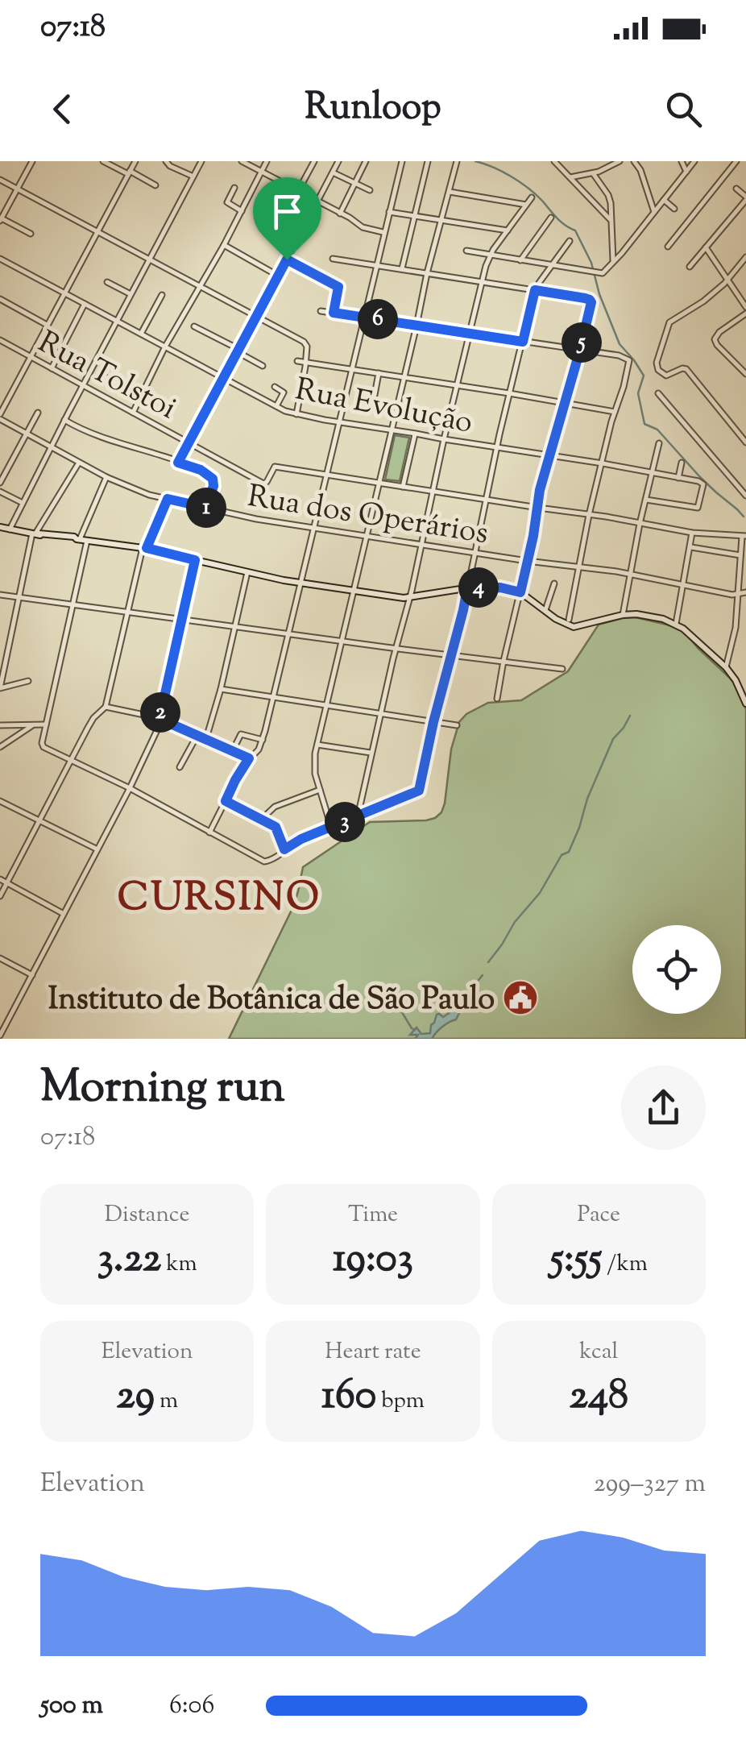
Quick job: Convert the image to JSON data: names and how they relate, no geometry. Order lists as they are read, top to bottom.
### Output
{
  "streets": {
    "street": ["Rua Tolstoi", "Rua Evolução", "Rua dos Operários"]
  },
  "districts": ["CURSINO"],
  "places": {
    "public building": ["Instituto de Botânica de São Paulo"]
  },
  "page": {
    "status": "07:18",
    "header": "Runloop",
    "pins": [
      "6",
      "5",
      "1",
      "4",
      "2",
      "3"
    ],
    "heading": ["Morning run", "07:18"],
    "stats": [
      ["Distance", "3.22 km"],
      ["Time", "19:03"],
      ["Pace", "5:55 /km"],
      ["Elevation", "29 m"],
      ["Heart rate", "160 bpm"],
      ["kcal", "248"]
    ],
    "chart": ["Elevation", "299–327 m"],
    "list": [
      {
        "name": "500 m",
        "note": "6:06"
      }
    ]
  }
}
